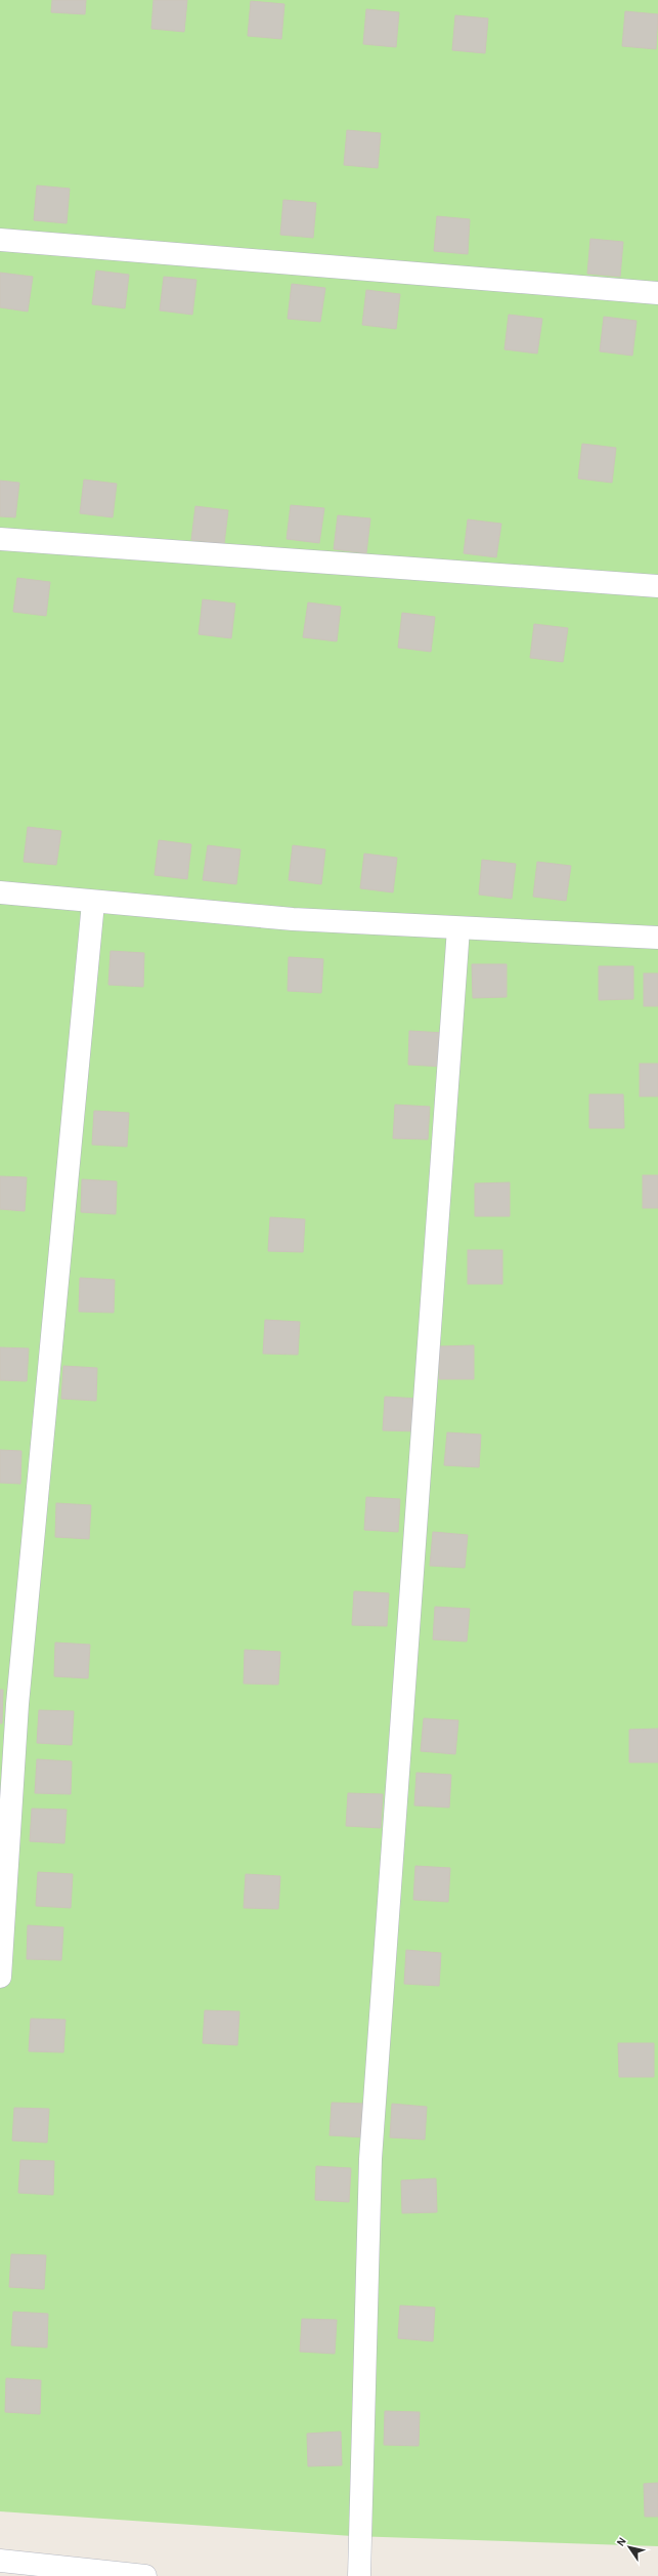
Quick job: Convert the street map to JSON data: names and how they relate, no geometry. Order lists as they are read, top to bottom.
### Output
{
  "north": "top left"
}
